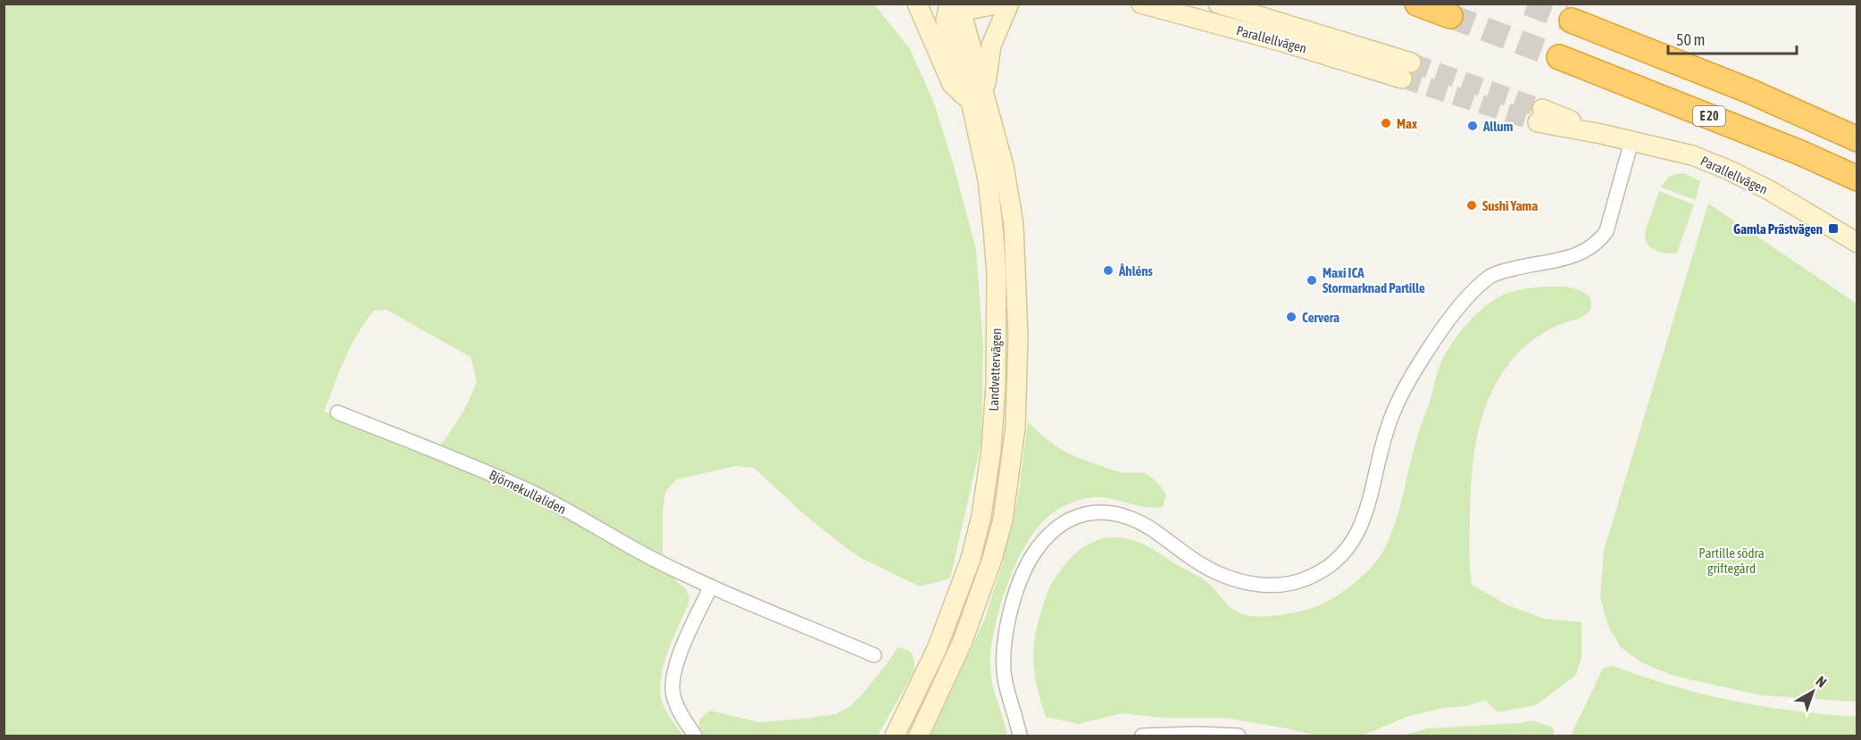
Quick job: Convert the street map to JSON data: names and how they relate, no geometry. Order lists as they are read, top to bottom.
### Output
{
  "streets": {
    "highway": ["E 20"],
    "street": ["Parallellvägen", "Landvettervägen", "Björnekullaliden"]
  },
  "parks": ["Partille södra griftegård"],
  "places": {
    "other": [
      "Max",
      "Allum",
      "Sushi Yama",
      "Åhléns",
      "Maxi ICA Stormarknad Partille",
      "Cervera"
    ],
    "transit": ["Gamla Prästvägen"]
  },
  "scale_bar": "50 m",
  "north": "top right"
}
